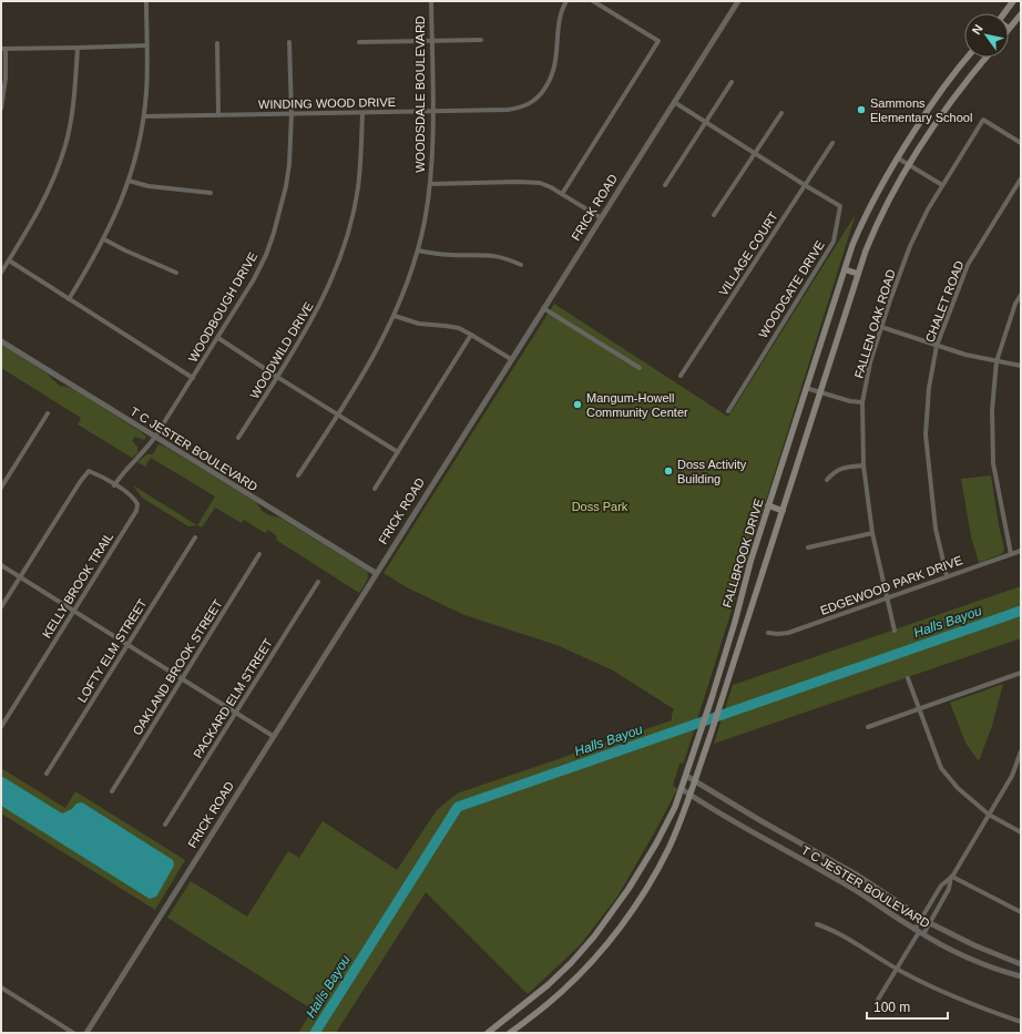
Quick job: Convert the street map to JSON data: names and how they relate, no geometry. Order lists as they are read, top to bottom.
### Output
{
  "streets": {
    "main road": ["FALLBROOK DRIVE"],
    "street": [
      "WOODSDALE BOULEVARD",
      "WINDING WOOD DRIVE",
      "FRICK ROAD",
      "VILLAGE COURT",
      "WOODGATE DRIVE",
      "CHALET ROAD",
      "WOODBOUGH DRIVE",
      "FALLEN OAK ROAD",
      "WOODWILD DRIVE",
      "T C JESTER BOULEVARD",
      "KELLY BROOK TRAIL",
      "EDGEWOOD PARK DRIVE",
      "LOFTY ELM STREET",
      "OAKLAND BROOK STREET",
      "PACKARD ELM STREET"
    ]
  },
  "crossings": [
    ["WOODSDALE BOULEVARD", "WINDING WOOD DRIVE"],
    ["WINDING WOOD DRIVE", "WOODBOUGH DRIVE"],
    ["WINDING WOOD DRIVE", "WOODWILD DRIVE"],
    ["FRICK ROAD", "WOODGATE DRIVE"],
    ["FRICK ROAD", "T C JESTER BOULEVARD"],
    ["VILLAGE COURT", "WOODGATE DRIVE"],
    ["CHALET ROAD", "EDGEWOOD PARK DRIVE"],
    ["WOODBOUGH DRIVE", "T C JESTER BOULEVARD"],
    ["WOODBOUGH DRIVE", "KELLY BROOK TRAIL"],
    ["FALLEN OAK ROAD", "EDGEWOOD PARK DRIVE"],
    ["T C JESTER BOULEVARD", "FALLBROOK DRIVE"]
  ],
  "water": ["Halls Bayou"],
  "parks": ["Doss Park"],
  "places": ["Sammons Elementary School", "Mangum-Howell Community Center", "Doss Activity Building"],
  "scale_bar": "100 m",
  "north": "top left"
}
